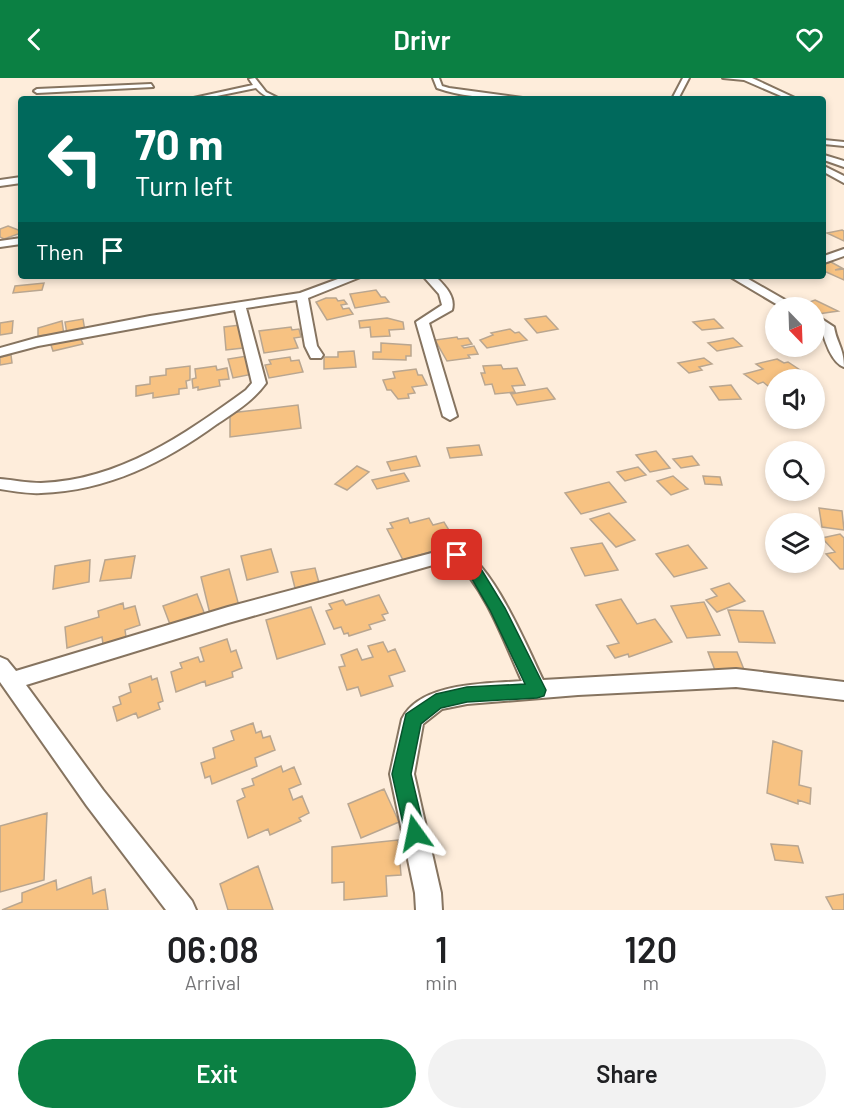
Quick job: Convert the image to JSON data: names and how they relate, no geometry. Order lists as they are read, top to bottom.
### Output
{
  "north": "bottom right",
  "page": {
    "header": "Drivr",
    "turn": ["70 m", "Turn left"],
    "then": "Then",
    "eta": [
      "06:08",
      "Arrival",
      "1",
      "min",
      "120",
      "m"
    ],
    "buttons": ["Exit", "Share"]
  }
}
